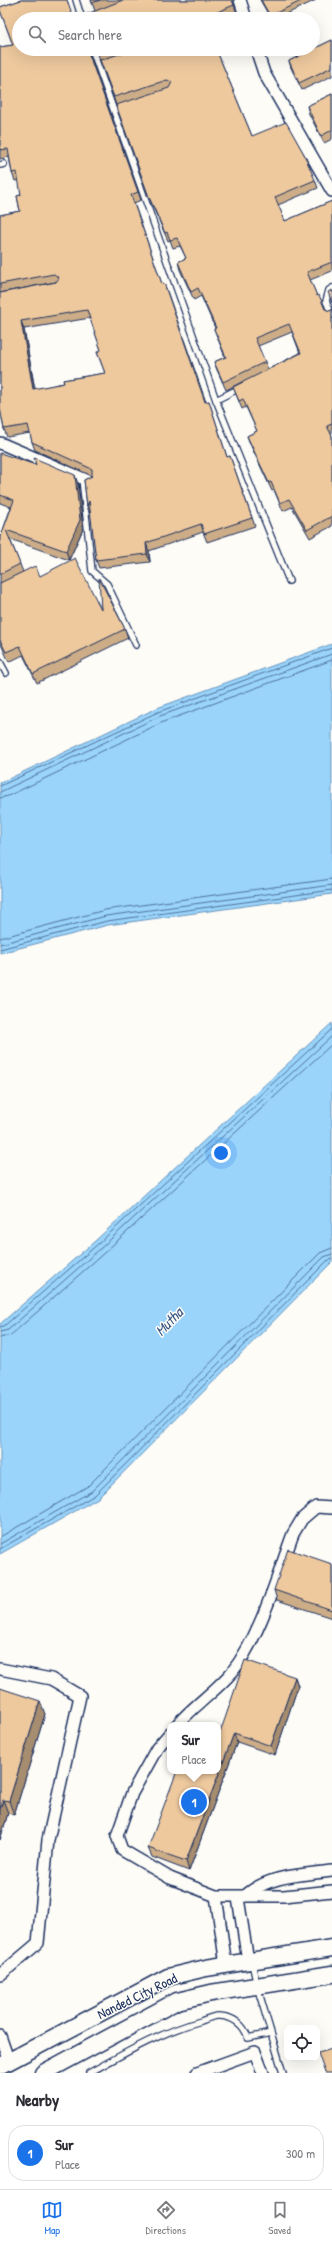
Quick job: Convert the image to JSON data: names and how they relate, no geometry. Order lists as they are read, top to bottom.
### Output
{
  "streets": {
    "street": ["Nanded City Road"]
  },
  "water": ["Mutha"],
  "page": {
    "search": "Search here",
    "popup": ["Sur", "Place"],
    "pins": "1",
    "heading": "Nearby",
    "list": [
      {
        "mark": "1",
        "name": "Sur",
        "note": "Place",
        "value": "300 m"
      }
    ],
    "nav": ["Map", "Directions", "Saved"]
  }
}
